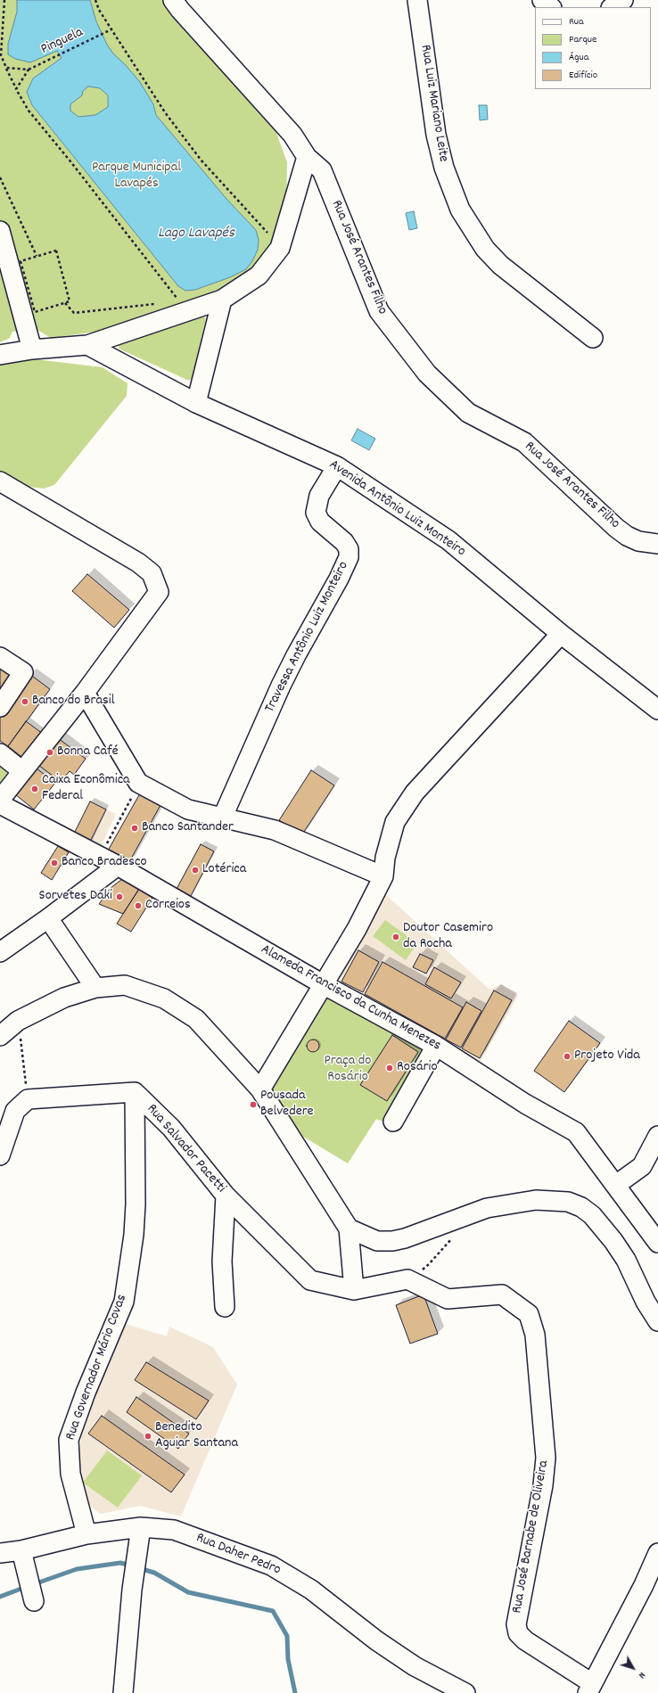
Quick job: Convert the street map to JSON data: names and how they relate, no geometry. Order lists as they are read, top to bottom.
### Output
{
  "streets": {
    "street": [
      "Rua Luiz Mariano Leite",
      "Rua José Arantes Filho",
      "Avenida Antônio Luiz Monteiro",
      "Travessa Antônio Luiz Monteiro",
      "Alameda Francisco da Cunha Menezes",
      "Rua Salvador Pacetti",
      "Rua Governador Mário Covas",
      "Rua José Barnabe de Oliveira",
      "Rua Daher Pedro"
    ],
    "path": ["Pinguela"]
  },
  "crossings": [
    ["Avenida Antônio Luiz Monteiro", "Travessa Antônio Luiz Monteiro"],
    ["Rua Salvador Pacetti", "Rua Governador Mário Covas"],
    ["Rua Governador Mário Covas", "Rua Daher Pedro"]
  ],
  "water": ["Lago Lavapés"],
  "parks": ["Parque Municipal Lavapés", "Praça do Rosário"],
  "places": [
    "Banco do Brasil",
    "Bonna Café",
    "Caixa Econômica Federal",
    "Banco Santander",
    "Banco Bradesco",
    "Lotérica",
    "Sorvetes Daki",
    "Correios",
    "Doutor Casemiro da Rocha",
    "Projeto Vida",
    "Rosário",
    "Pousada Belvedere",
    "Benedito Aguiar Santana"
  ],
  "legend": [
    "Rua",
    "Parque",
    "Água",
    "Edifício"
  ],
  "north": "bottom right"
}
